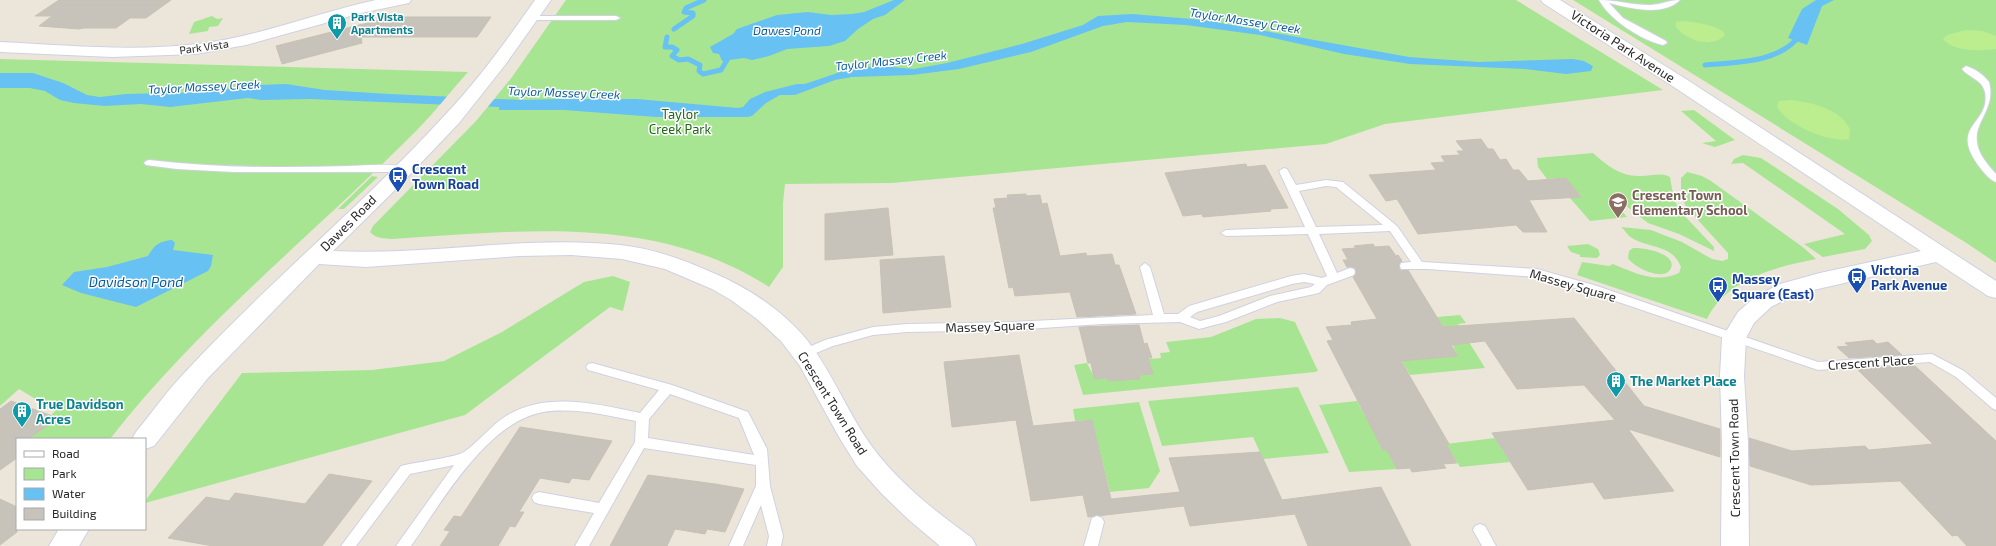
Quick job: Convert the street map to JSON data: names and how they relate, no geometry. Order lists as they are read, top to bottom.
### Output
{
  "streets": {
    "street": [
      "Victoria Park Avenue",
      "Park Vista",
      "Dawes Road",
      "Crescent Town Road"
    ],
    "lane": ["Massey Square", "Crescent Place"]
  },
  "crossings": [
    ["Victoria Park Avenue", "Crescent Town Road"],
    ["Dawes Road", "Crescent Town Road"],
    ["Massey Square", "Crescent Place"],
    ["Massey Square", "Crescent Town Road"],
    ["Crescent Place", "Crescent Town Road"]
  ],
  "water": ["Taylor Massey Creek", "Dawes Pond", "Davidson Pond"],
  "parks": ["Taylor Creek Park"],
  "places": {
    "building": ["Park Vista Apartments", "The Market Place", "True Davidson Acres"],
    "bus stop": ["Crescent Town Road", "Victoria Park Avenue", "Massey Square (East)"],
    "school or university": ["Crescent Town Elementary School"]
  },
  "legend": [
    "Road",
    "Park",
    "Water",
    "Building"
  ]
}
